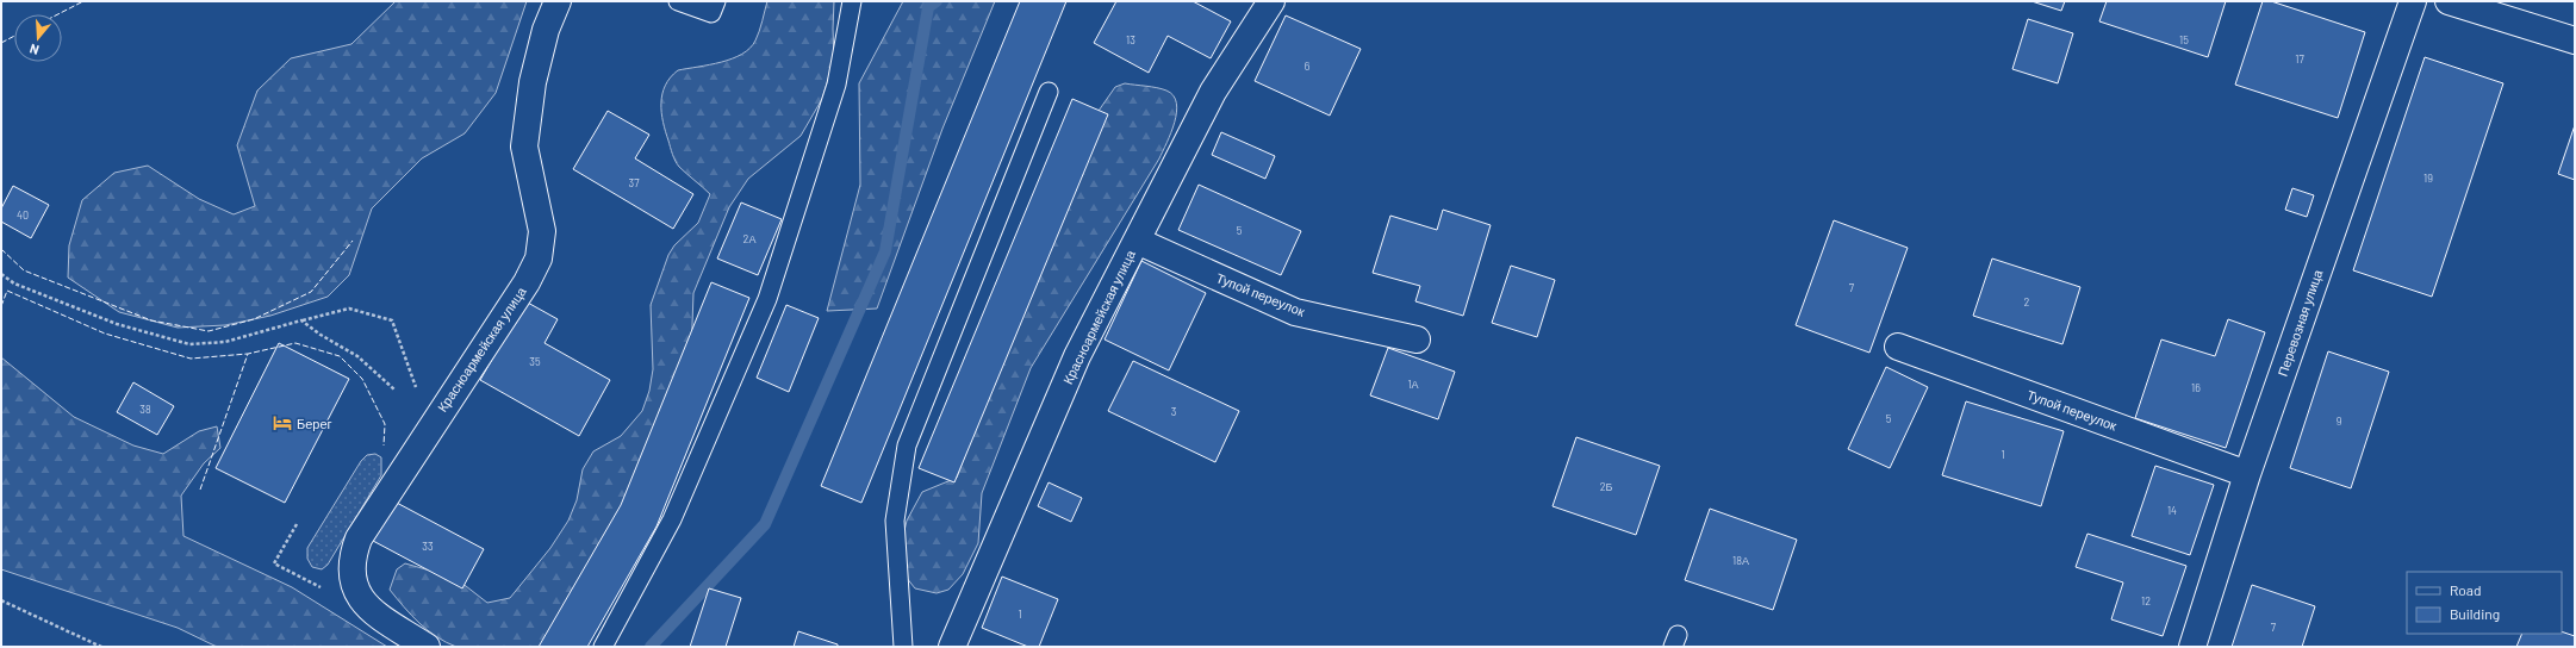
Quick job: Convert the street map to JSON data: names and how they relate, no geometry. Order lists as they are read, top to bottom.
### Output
{
  "streets": {
    "street": ["Тупой переулок", "Красноармейская улица", "Перевозная улица"]
  },
  "crossings": [
    ["Тупой переулок", "Красноармейская улица"],
    ["Тупой переулок", "Перевозная улица"]
  ],
  "places": {
    "hotel": ["Берег"]
  },
  "house_numbers": [
    "13",
    "15",
    "17",
    "6",
    "19",
    "37",
    "40",
    "5",
    "2А",
    "7",
    "2",
    "35",
    "1А",
    "16",
    "38",
    "3",
    "5",
    "9",
    "1",
    "2Б",
    "14",
    "33",
    "18А",
    "12",
    "1",
    "7"
  ],
  "legend": ["Road", "Building"],
  "north": "bottom"
}
